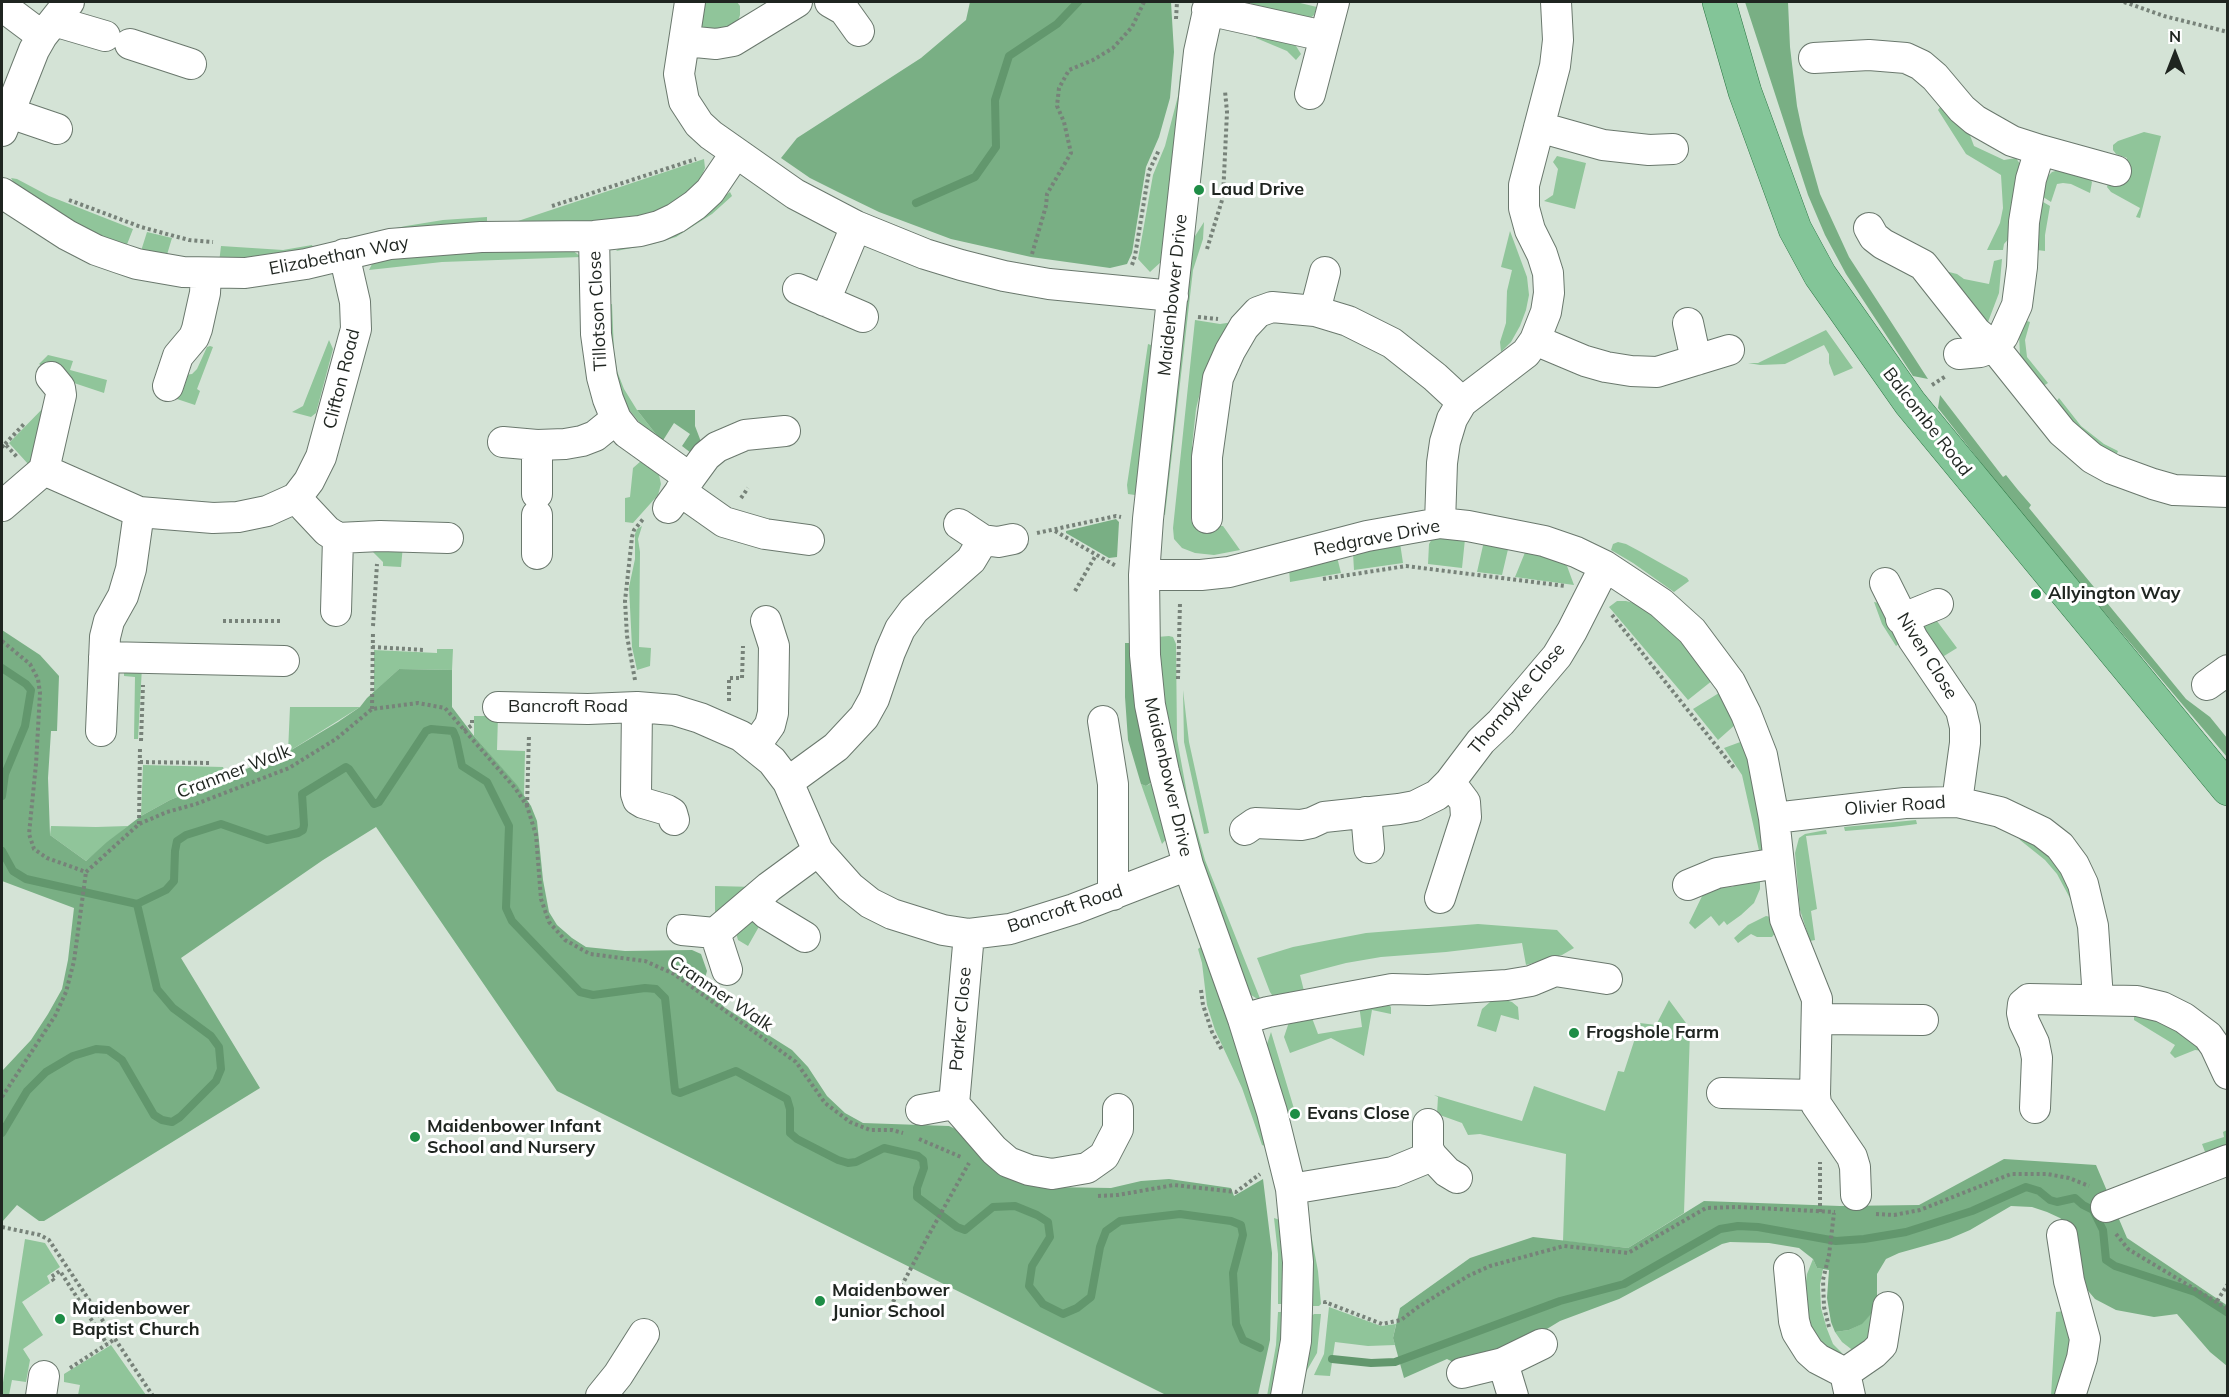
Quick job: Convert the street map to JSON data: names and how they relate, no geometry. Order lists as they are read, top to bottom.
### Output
{
  "streets": {
    "main road": ["Balcombe Road"],
    "street": [
      "Elizabethan Way",
      "Maidenbower Drive",
      "Tillotson Close",
      "Clifton Road",
      "Redgrave Drive",
      "Niven Close",
      "Thorndyke Close",
      "Bancroft Road",
      "Olivier Road",
      "Parker Close"
    ],
    "path": ["Cranmer Walk"]
  },
  "crossings": [
    ["Elizabethan Way", "Tillotson Close"],
    ["Elizabethan Way", "Clifton Road"],
    ["Maidenbower Drive", "Redgrave Drive"],
    ["Maidenbower Drive", "Bancroft Road"],
    ["Redgrave Drive", "Thorndyke Close"],
    ["Redgrave Drive", "Olivier Road"],
    ["Niven Close", "Olivier Road"],
    ["Bancroft Road", "Parker Close"]
  ],
  "places": [
    "Laud Drive",
    "Allyington Way",
    "Frogshole Farm",
    "Evans Close",
    "Maidenbower Infant School and Nursery",
    "Maidenbower Junior School",
    "Maidenbower Baptist Church"
  ],
  "north": "top"
}
